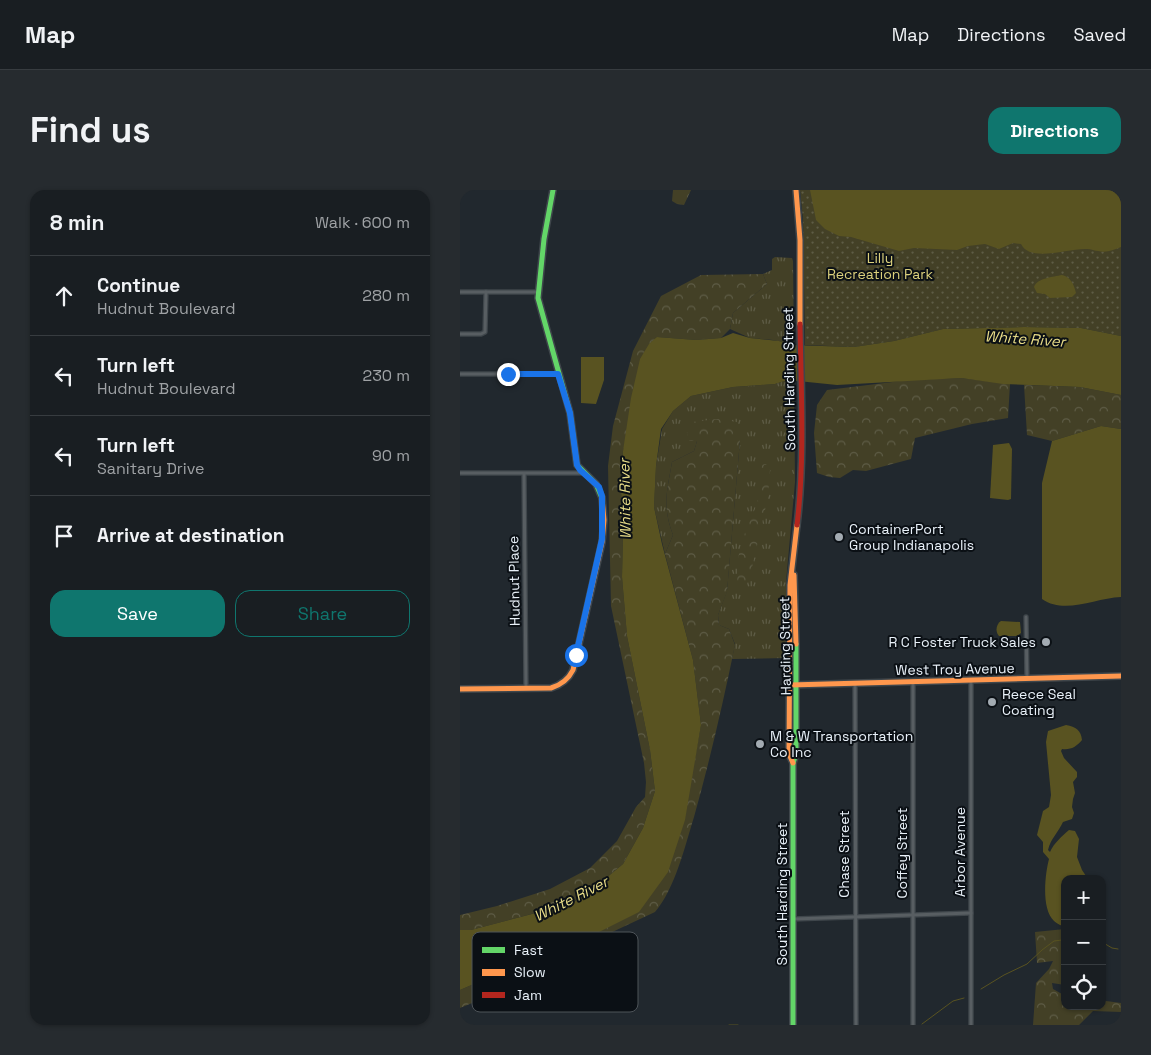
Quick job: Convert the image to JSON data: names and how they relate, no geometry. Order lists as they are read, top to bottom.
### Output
{
  "streets": {
    "main road": ["South Harding Street", "Harding Street", "West Troy Avenue"],
    "street": [
      "Hudnut Place",
      "Arbor Avenue",
      "Coffey Street",
      "Chase Street"
    ]
  },
  "crossings": [
    ["South Harding Street", "Harding Street"],
    ["Harding Street", "West Troy Avenue"],
    ["West Troy Avenue", "Arbor Avenue"],
    ["West Troy Avenue", "Coffey Street"],
    ["West Troy Avenue", "Chase Street"]
  ],
  "water": ["White River"],
  "parks": ["Lilly Recreation Park"],
  "places": [
    "ContainerPort Group Indianapolis",
    "R C Foster Truck Sales",
    "Reece Seal Coating",
    "M & W Transportation Co Inc"
  ],
  "legend": ["Fast", "Slow", "Jam"],
  "page": {
    "header": "Map",
    "nav": ["Map", "Directions", "Saved"],
    "buttons": [
      "Directions",
      ["Save", "Share"]
    ],
    "title": "Find us",
    "heading": ["8 min", "Walk · 600 m"],
    "list": [
      ["Continue", "Hudnut Boulevard", "280 m"],
      ["Turn left", "Hudnut Boulevard", "230 m"],
      ["Turn left", "Sanitary Drive", "90 m"],
      "Arrive at destination"
    ],
    "map_buttons": ["+", "−"]
  }
}
